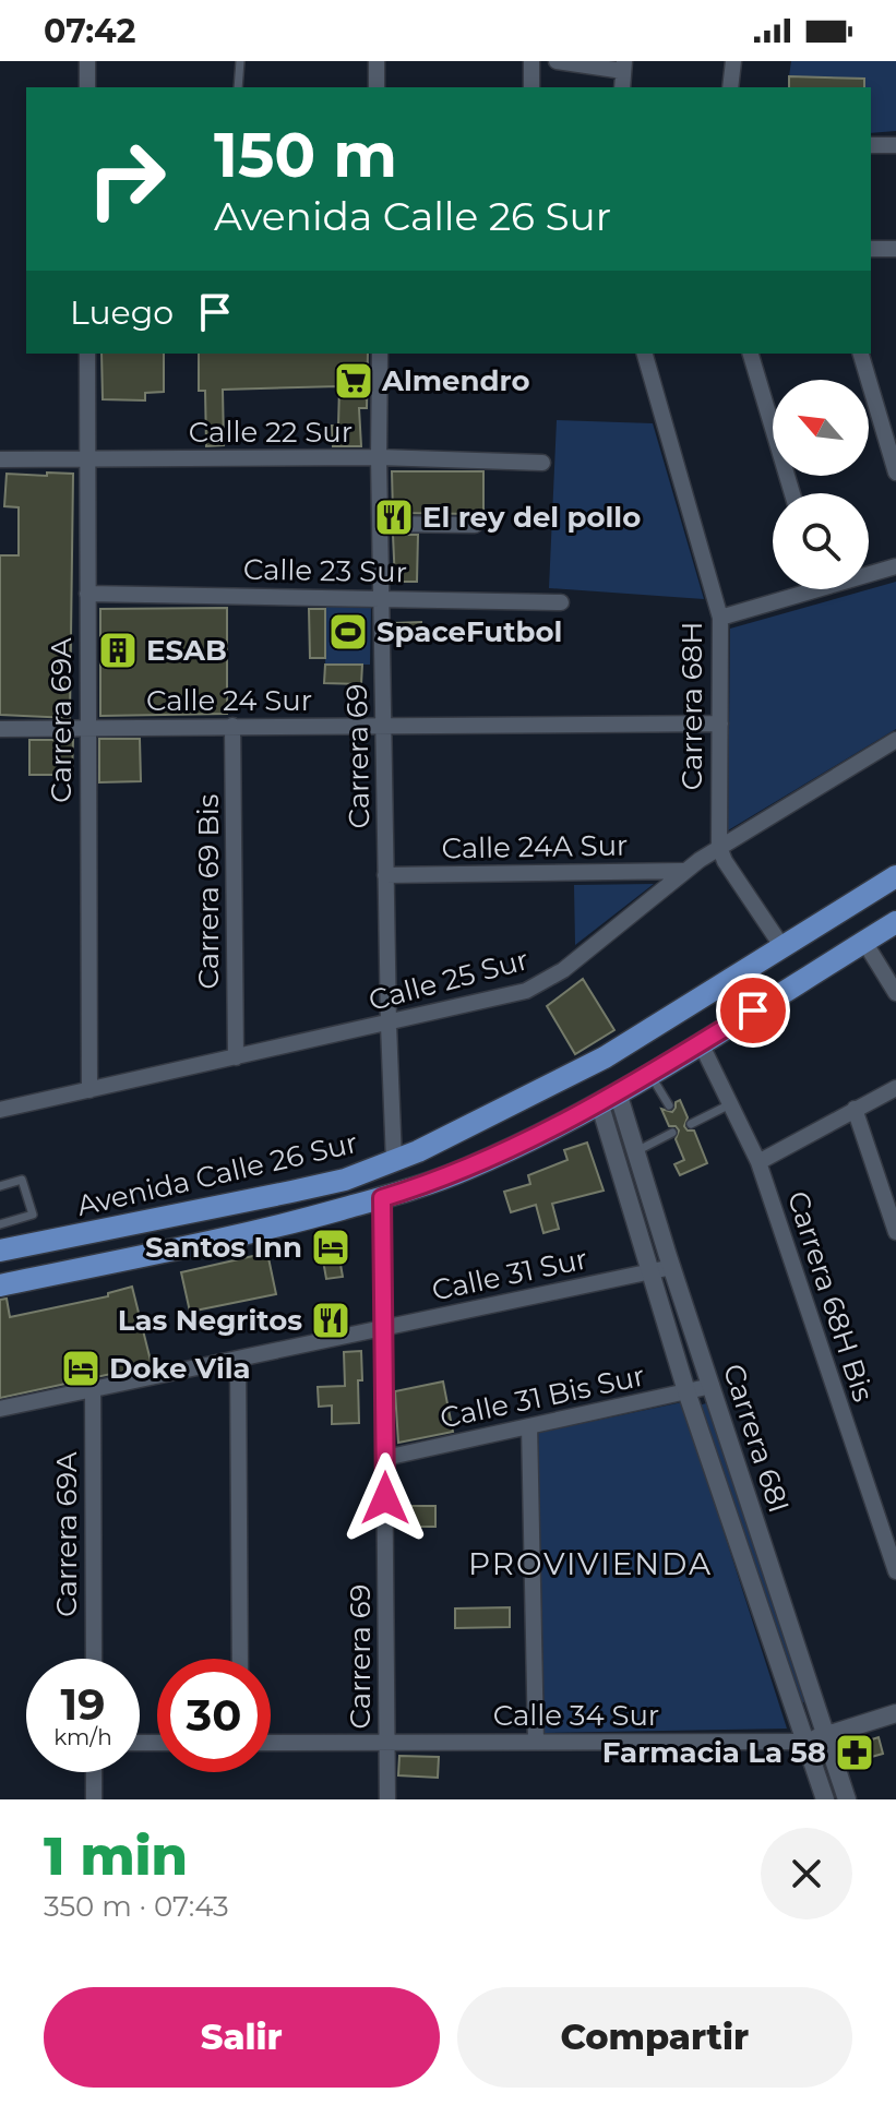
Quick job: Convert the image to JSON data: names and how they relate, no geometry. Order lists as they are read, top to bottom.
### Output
{
  "streets": {
    "main road": ["Avenida Calle 26 Sur"],
    "street": [
      "Calle 22 Sur",
      "Calle 23 Sur",
      "Calle 24 Sur",
      "Carrera 68H",
      "Carrera 69A",
      "Carrera 69",
      "Calle 24A Sur",
      "Carrera 69 Bis",
      "Calle 25 Sur",
      "Calle 31 Sur",
      "Carrera 68H Bis",
      "Calle 31 Bis Sur",
      "Carrera 68I",
      "Calle 34 Sur"
    ]
  },
  "crossings": [
    ["Calle 22 Sur", "Carrera 69A"],
    ["Calle 22 Sur", "Carrera 69"],
    ["Calle 23 Sur", "Carrera 69A"],
    ["Calle 23 Sur", "Carrera 69"],
    ["Calle 24 Sur", "Carrera 68H"],
    ["Calle 24 Sur", "Carrera 69A"],
    ["Calle 24 Sur", "Carrera 69"],
    ["Calle 24 Sur", "Carrera 69 Bis"],
    ["Carrera 68H", "Calle 25 Sur"],
    ["Carrera 68H", "Avenida Calle 26 Sur"],
    ["Carrera 69A", "Calle 25 Sur"],
    ["Carrera 69A", "Calle 31 Sur"],
    ["Carrera 69", "Calle 24A Sur"],
    ["Carrera 69", "Calle 25 Sur"],
    ["Carrera 69", "Avenida Calle 26 Sur"],
    ["Carrera 69", "Calle 31 Sur"],
    ["Carrera 69", "Calle 31 Bis Sur"],
    ["Carrera 69", "Calle 34 Sur"],
    ["Calle 24A Sur", "Calle 25 Sur"],
    ["Carrera 69 Bis", "Calle 25 Sur"],
    ["Calle 31 Sur", "Carrera 68I"],
    ["Calle 31 Bis Sur", "Carrera 68I"],
    ["Carrera 68I", "Calle 34 Sur"]
  ],
  "districts": ["PROVIVIENDA"],
  "places": {
    "supermarket": ["Almendro"],
    "restaurant": ["El rey del pollo", "Las Negritos"],
    "sports": ["SpaceFutbol"],
    "building": ["ESAB"],
    "hotel": ["Santos Inn", "Doke Vila"],
    "pharmacy": ["Farmacia La 58"]
  },
  "north": "top left",
  "page": {
    "status": "07:42",
    "turn": ["150 m", "Avenida Calle 26 Sur"],
    "then": "Luego",
    "speed": "19 km/h",
    "limit": "30",
    "heading": ["1 min", "350 m · 07:43"],
    "buttons": ["Salir", "Compartir"]
  }
}
